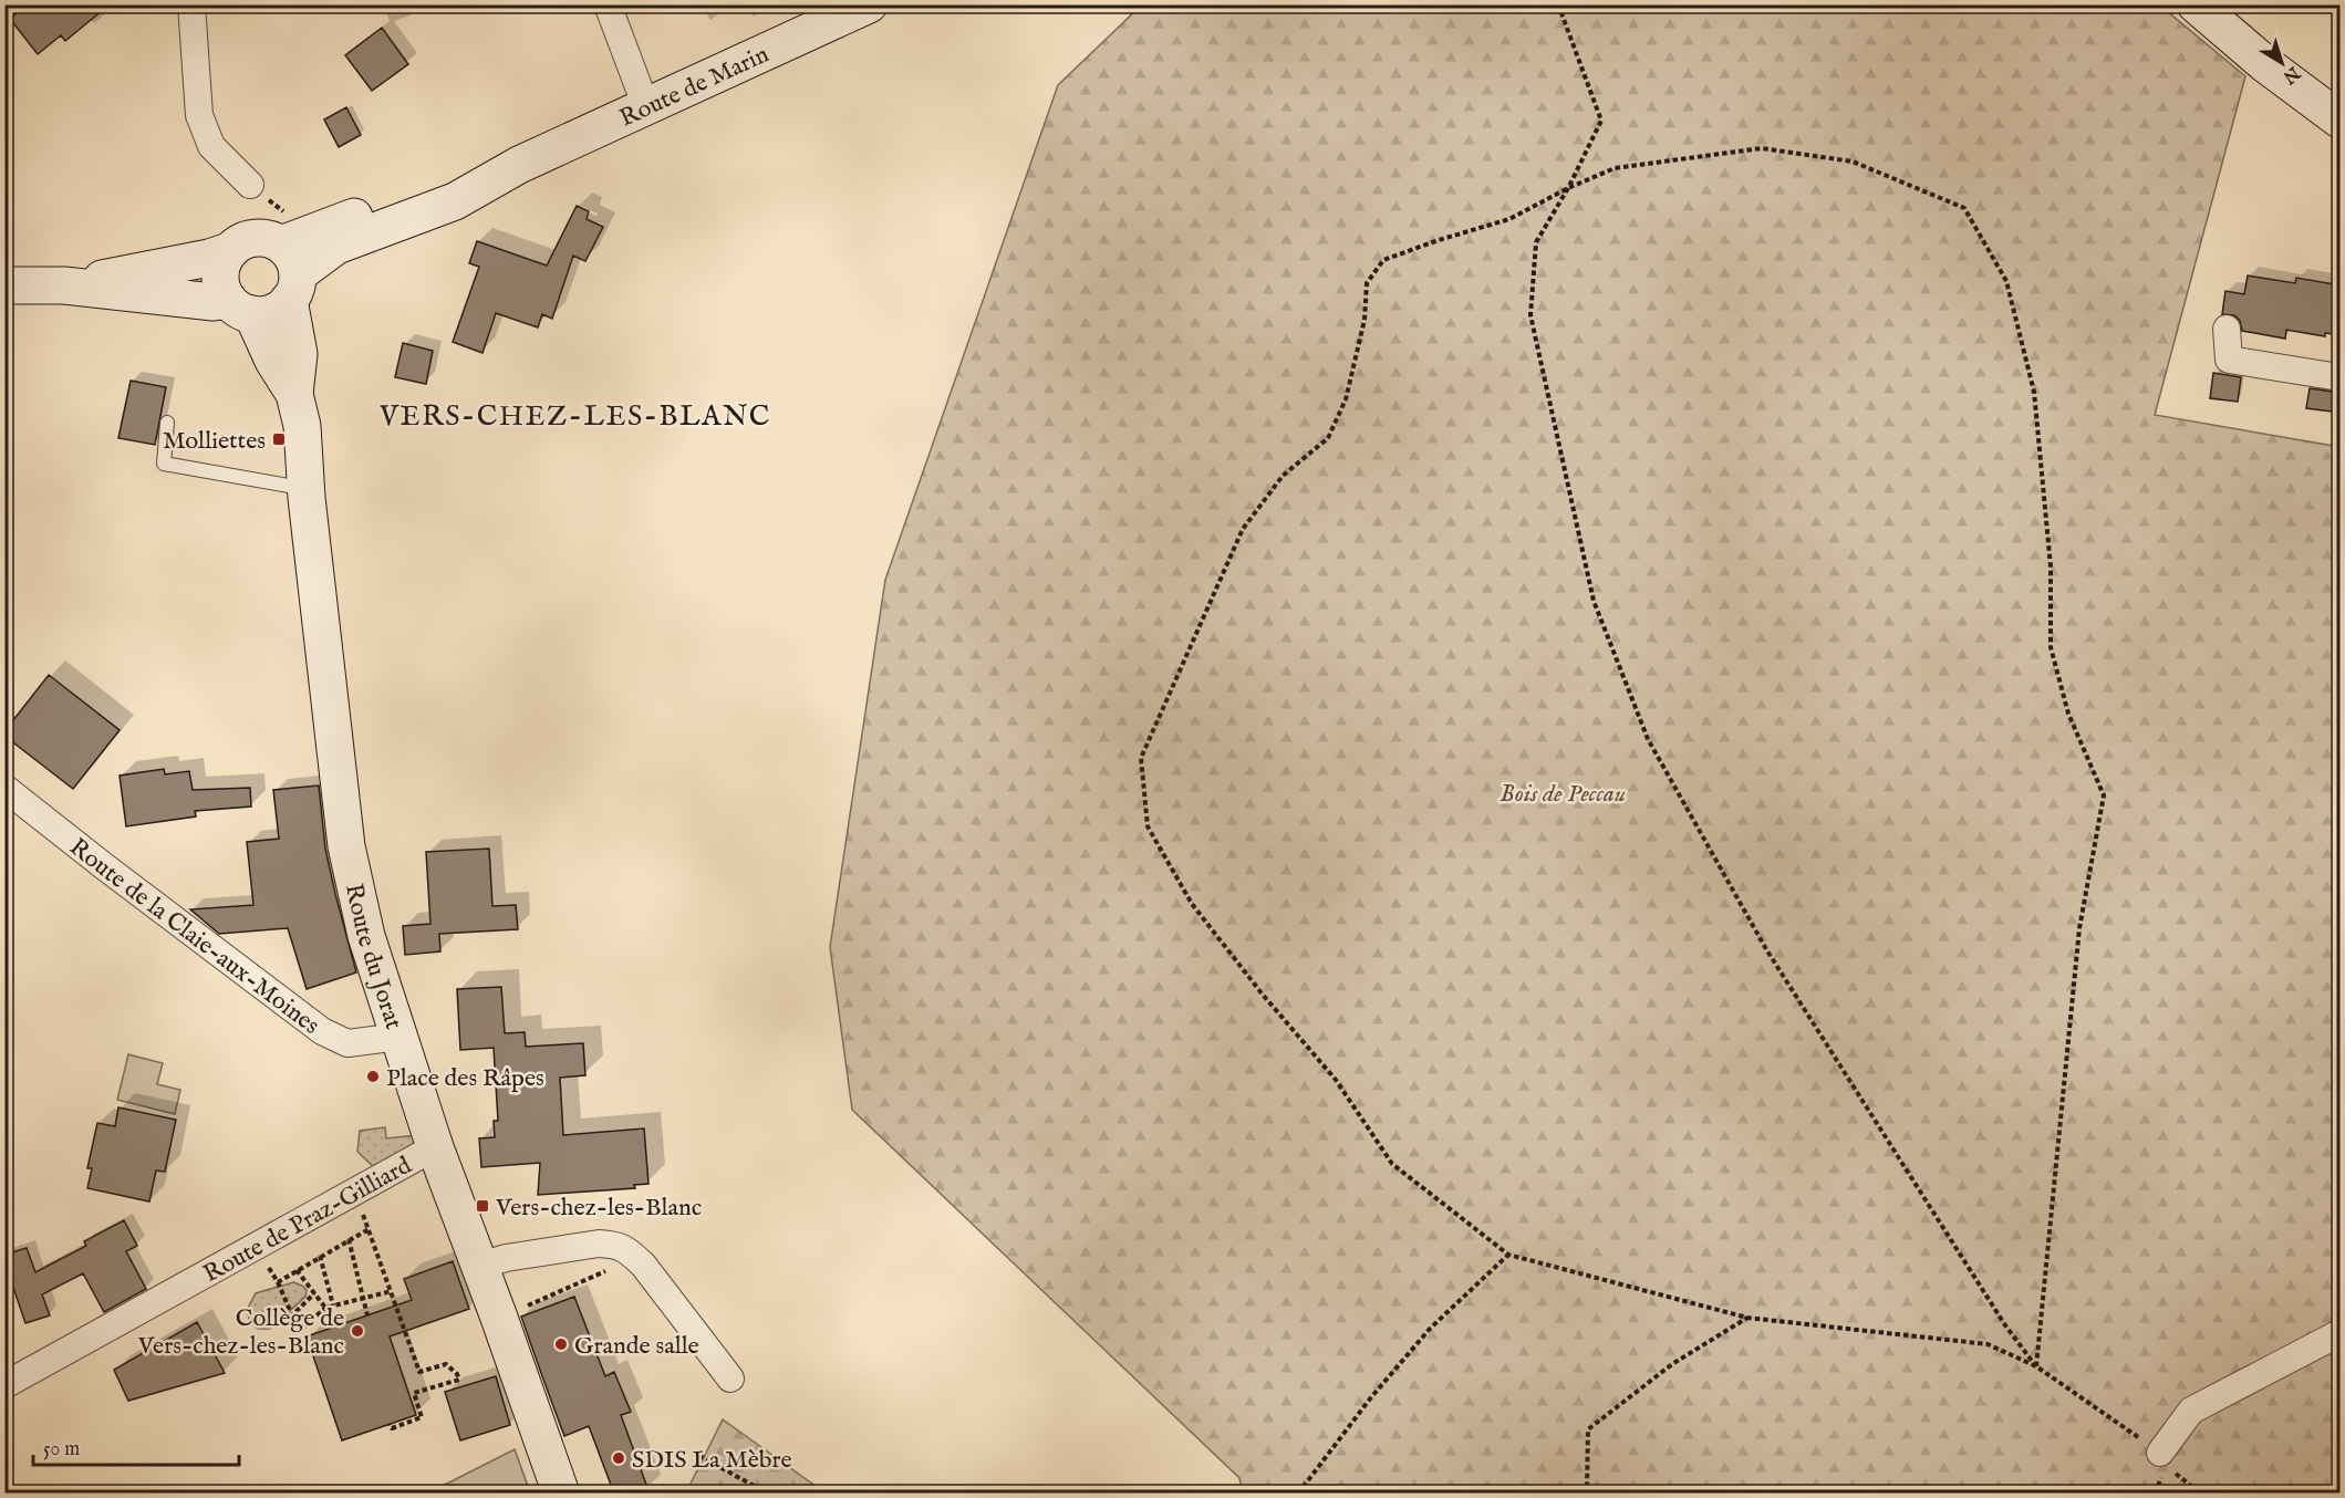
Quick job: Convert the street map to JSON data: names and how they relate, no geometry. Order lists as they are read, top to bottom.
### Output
{
  "streets": {
    "main road": ["Route de Marin", "Route du Jorat"],
    "street": ["Route de la Claie-aux-Moines", "Route de Praz-Gilliard"]
  },
  "crossings": [
    ["Route de Marin", "Route du Jorat"],
    ["Route de la Claie-aux-Moines", "Route du Jorat"],
    ["Route du Jorat", "Route de Praz-Gilliard"]
  ],
  "districts": ["VERS-CHEZ-LES-BLANC"],
  "parks": ["Bois de Peccau"],
  "places": {
    "transit": ["Molliettes", "Vers-chez-les-Blanc"],
    "other": [
      "Place des Râpes",
      "Collège de Vers-chez-les-Blanc",
      "Grande salle",
      "SDIS La Mèbre"
    ]
  },
  "scale_bar": "50 m",
  "north": "bottom right"
}
